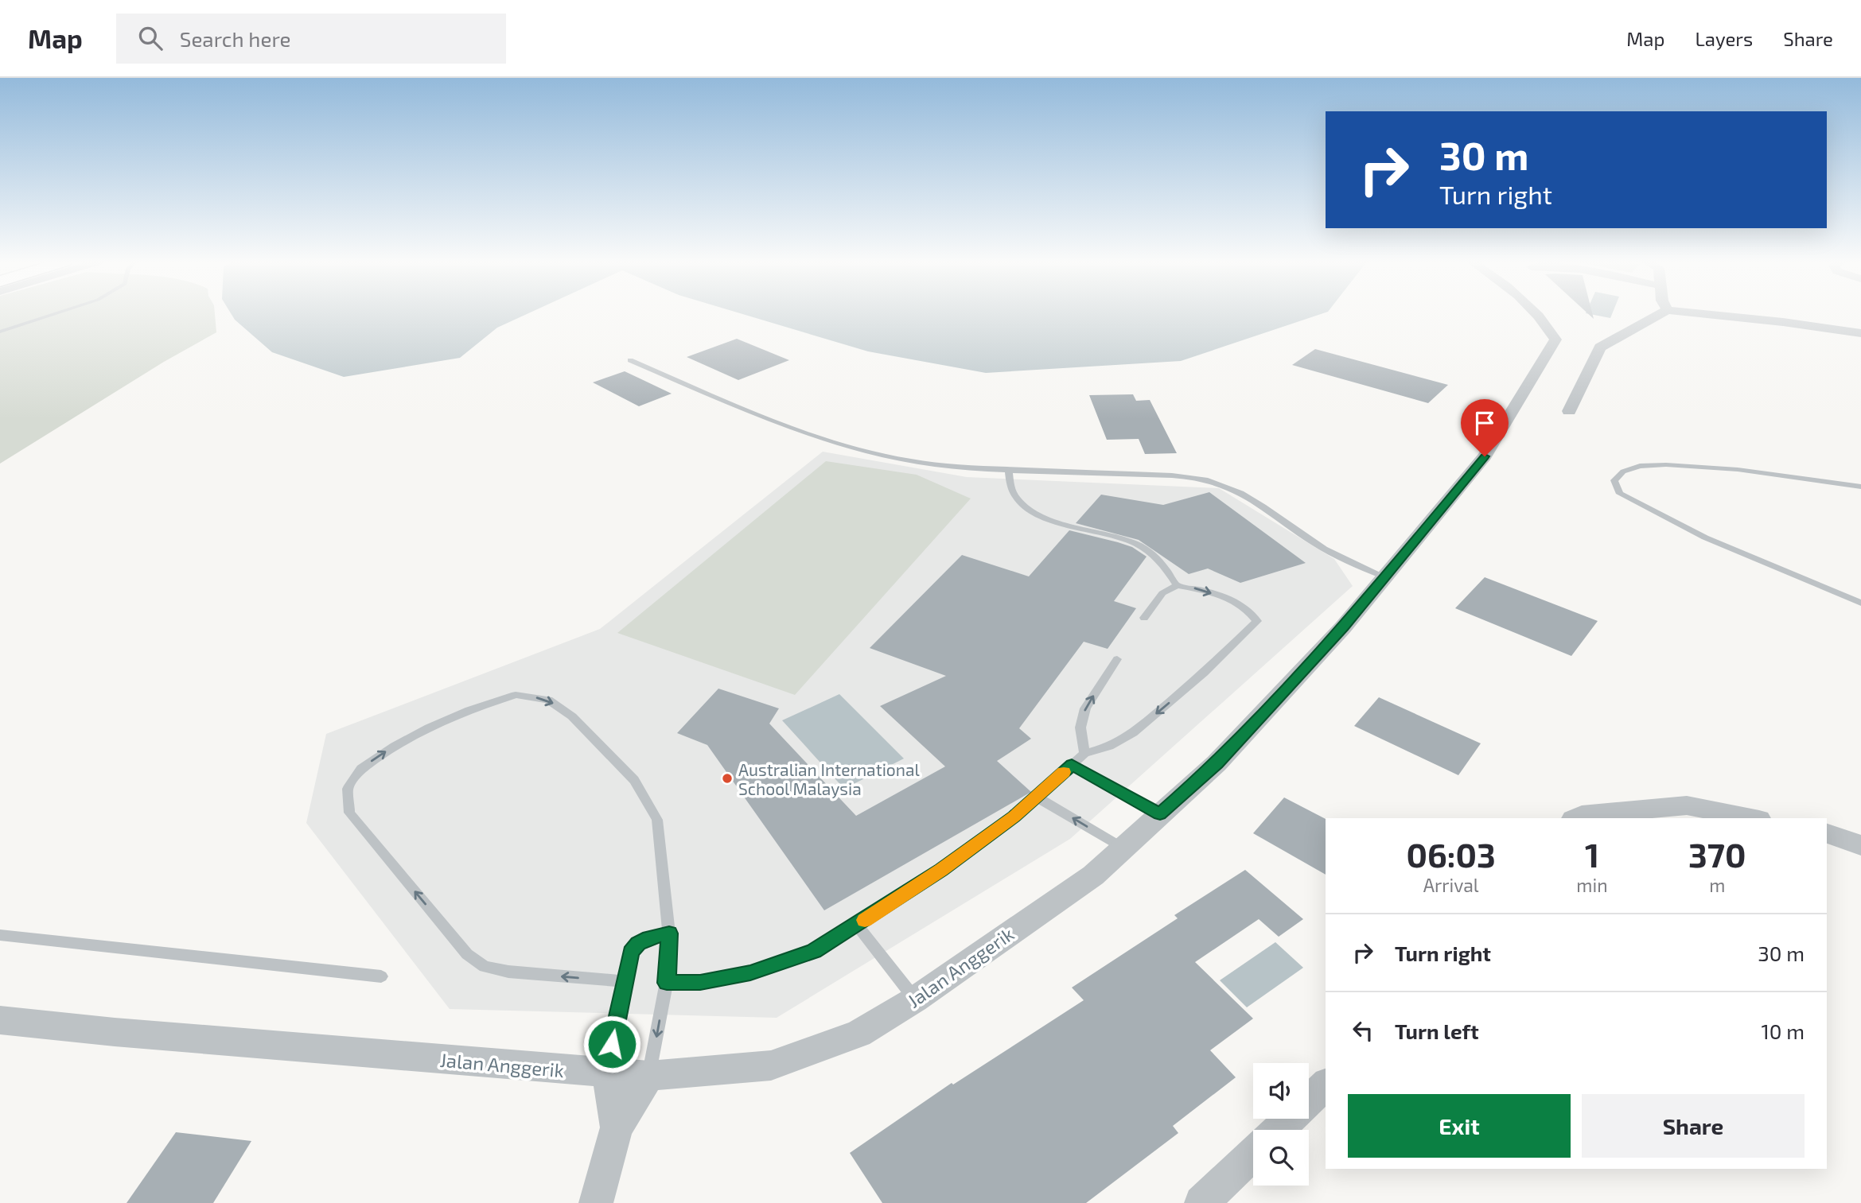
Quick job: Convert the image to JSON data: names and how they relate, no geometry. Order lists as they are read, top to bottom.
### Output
{
  "streets": {
    "street": ["Jalan Anggerik"]
  },
  "places": ["Australian International School Malaysia"],
  "page": {
    "header": "Map",
    "search": "Search here",
    "nav": ["Map", "Layers", "Share"],
    "turn": ["30 m", "Turn right"],
    "eta": [
      "06:03",
      "Arrival",
      "1",
      "min",
      "370",
      "m"
    ],
    "list": [
      {
        "name": "Turn right",
        "value": "30 m"
      },
      {
        "name": "Turn left",
        "value": "10 m"
      }
    ],
    "buttons": ["Exit", "Share"]
  }
}
